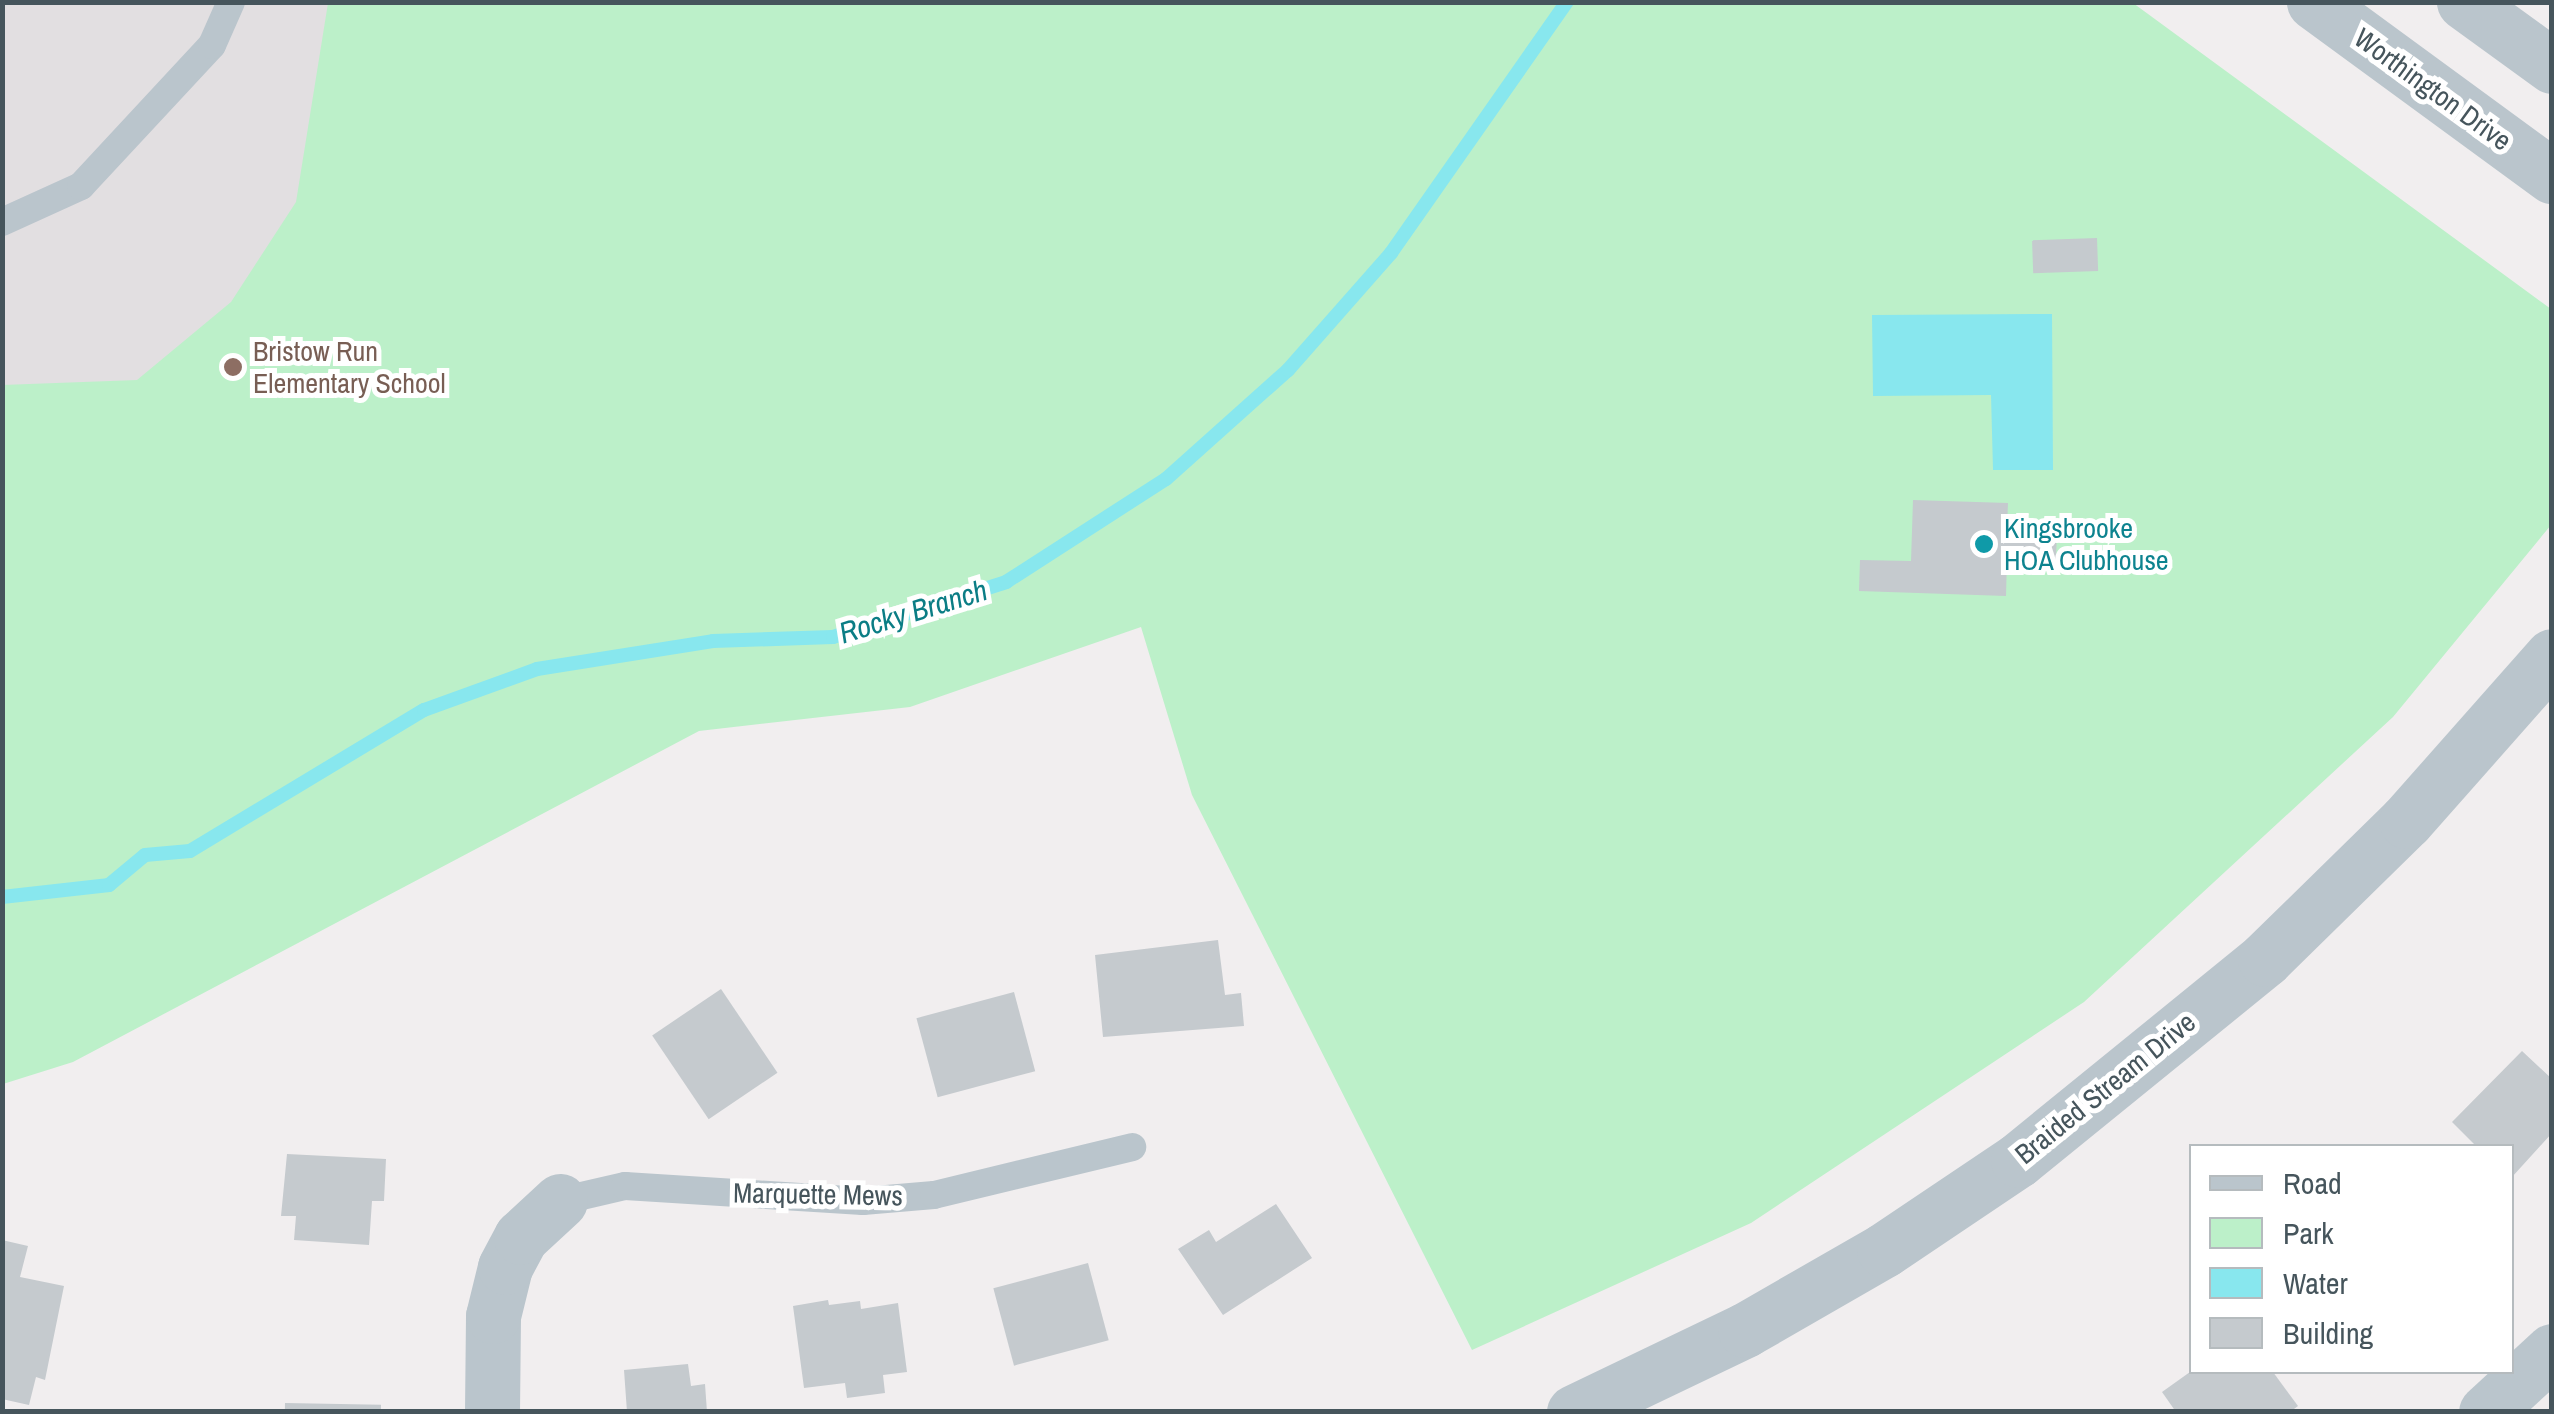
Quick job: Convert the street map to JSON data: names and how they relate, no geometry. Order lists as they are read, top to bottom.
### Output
{
  "streets": {
    "street": ["Worthington Drive", "Braided Stream Drive"],
    "lane": ["Marquette Mews"]
  },
  "water": ["Rocky Branch"],
  "places": ["Bristow Run Elementary School", "Kingsbrooke HOA Clubhouse"],
  "legend": [
    "Road",
    "Park",
    "Water",
    "Building"
  ]
}
